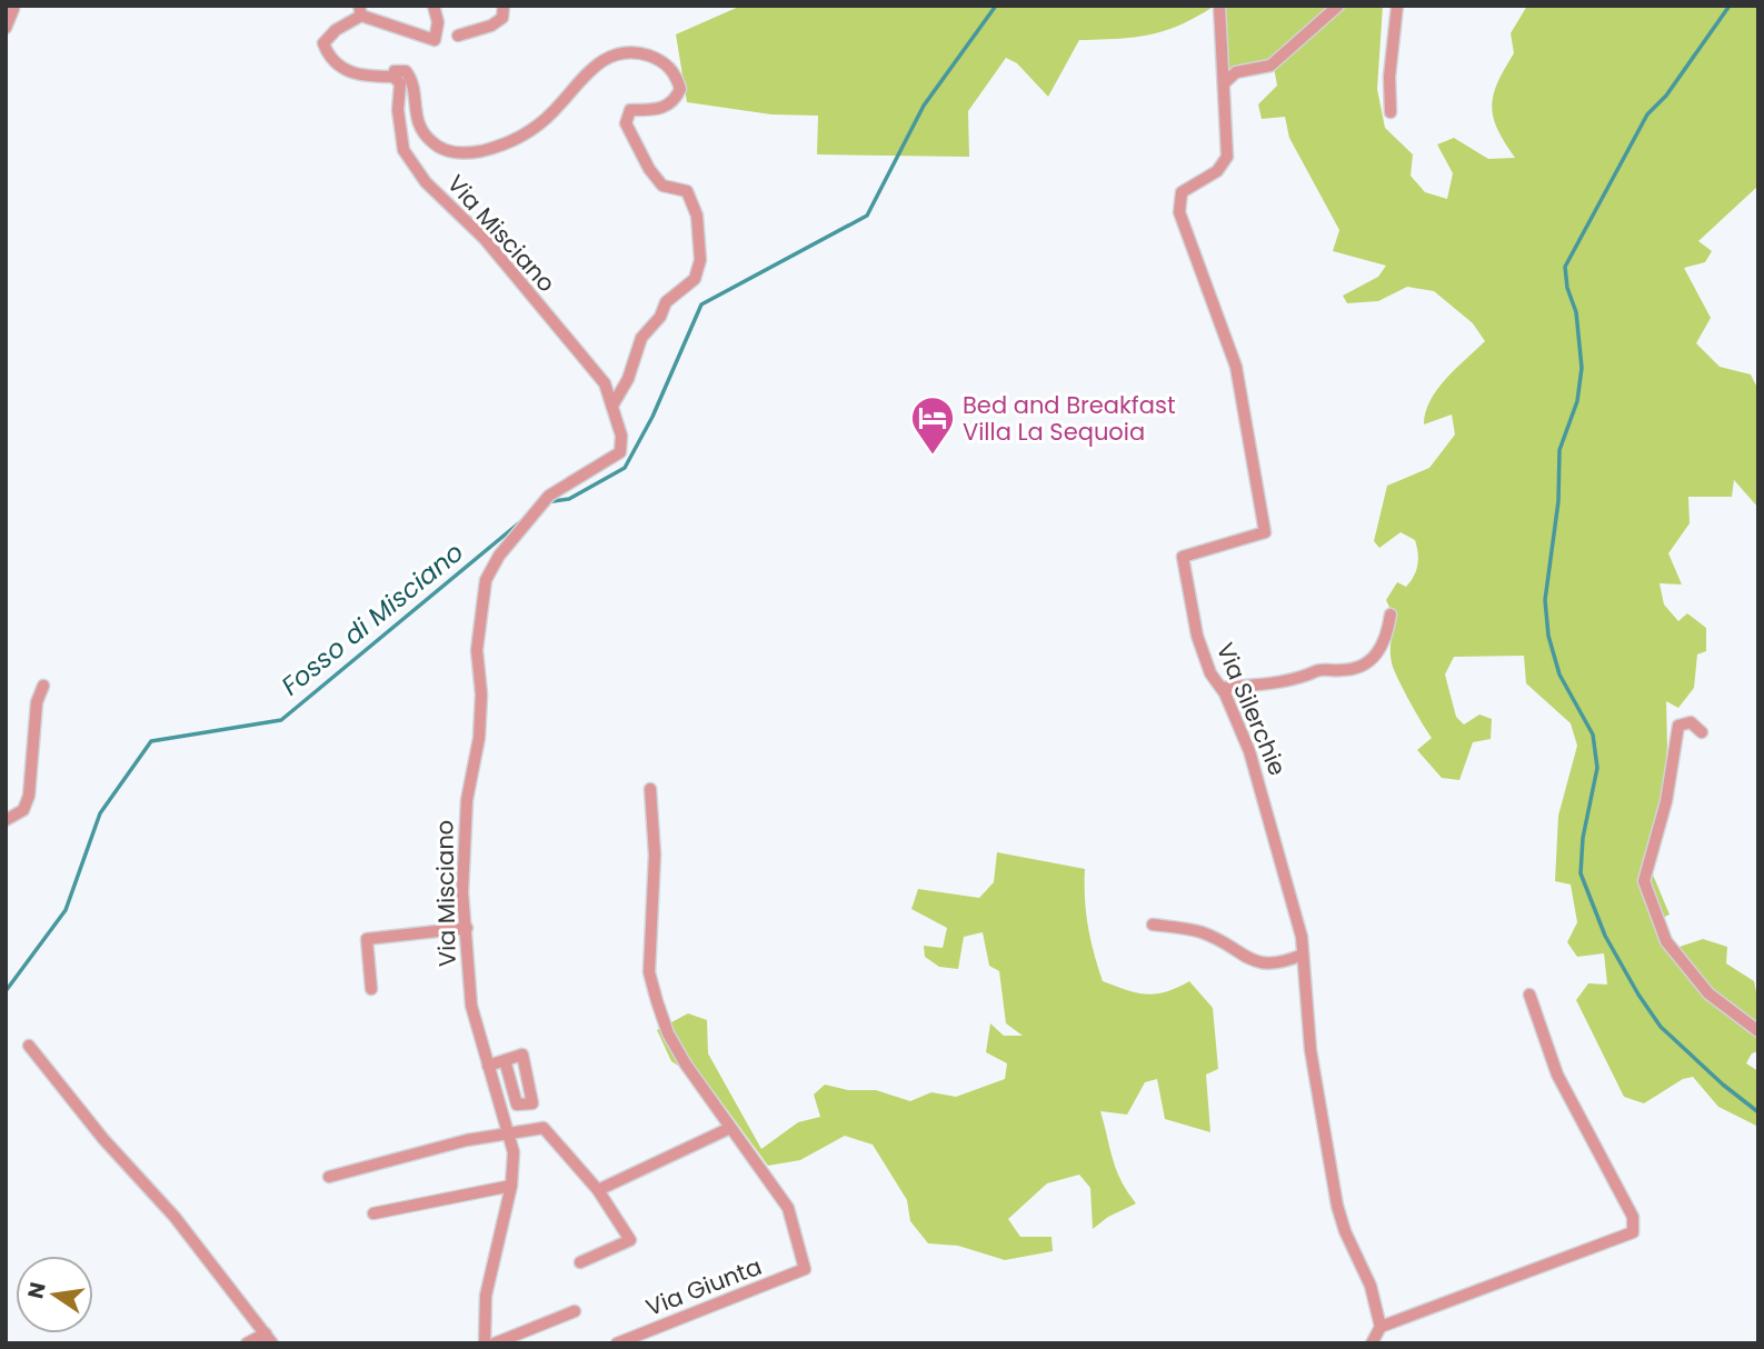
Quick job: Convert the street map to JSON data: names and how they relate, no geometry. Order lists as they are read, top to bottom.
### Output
{
  "streets": {
    "street": ["Via Misciano", "Via Silerchie", "Via Giunta"]
  },
  "water": ["Fosso di Misciano"],
  "places": {
    "hotel": ["Bed and Breakfast Villa La Sequoia"]
  },
  "north": "left"
}
